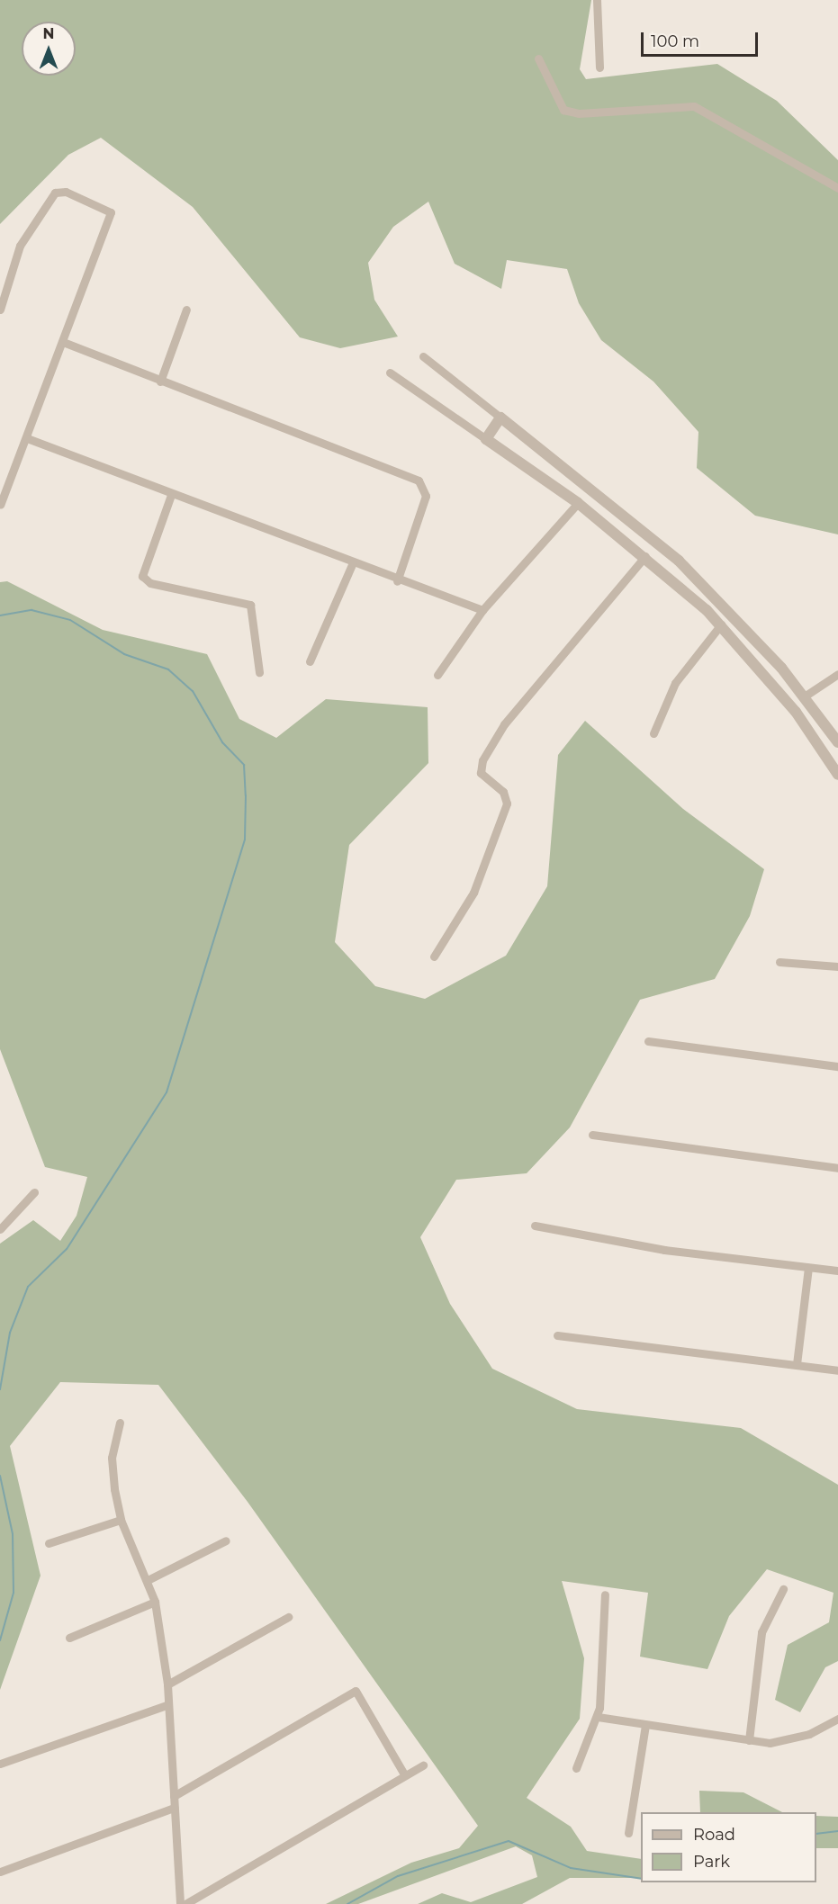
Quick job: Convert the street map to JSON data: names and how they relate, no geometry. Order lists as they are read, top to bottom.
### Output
{
  "legend": ["Road", "Park"],
  "scale_bar": "100 m",
  "north": "top"
}
